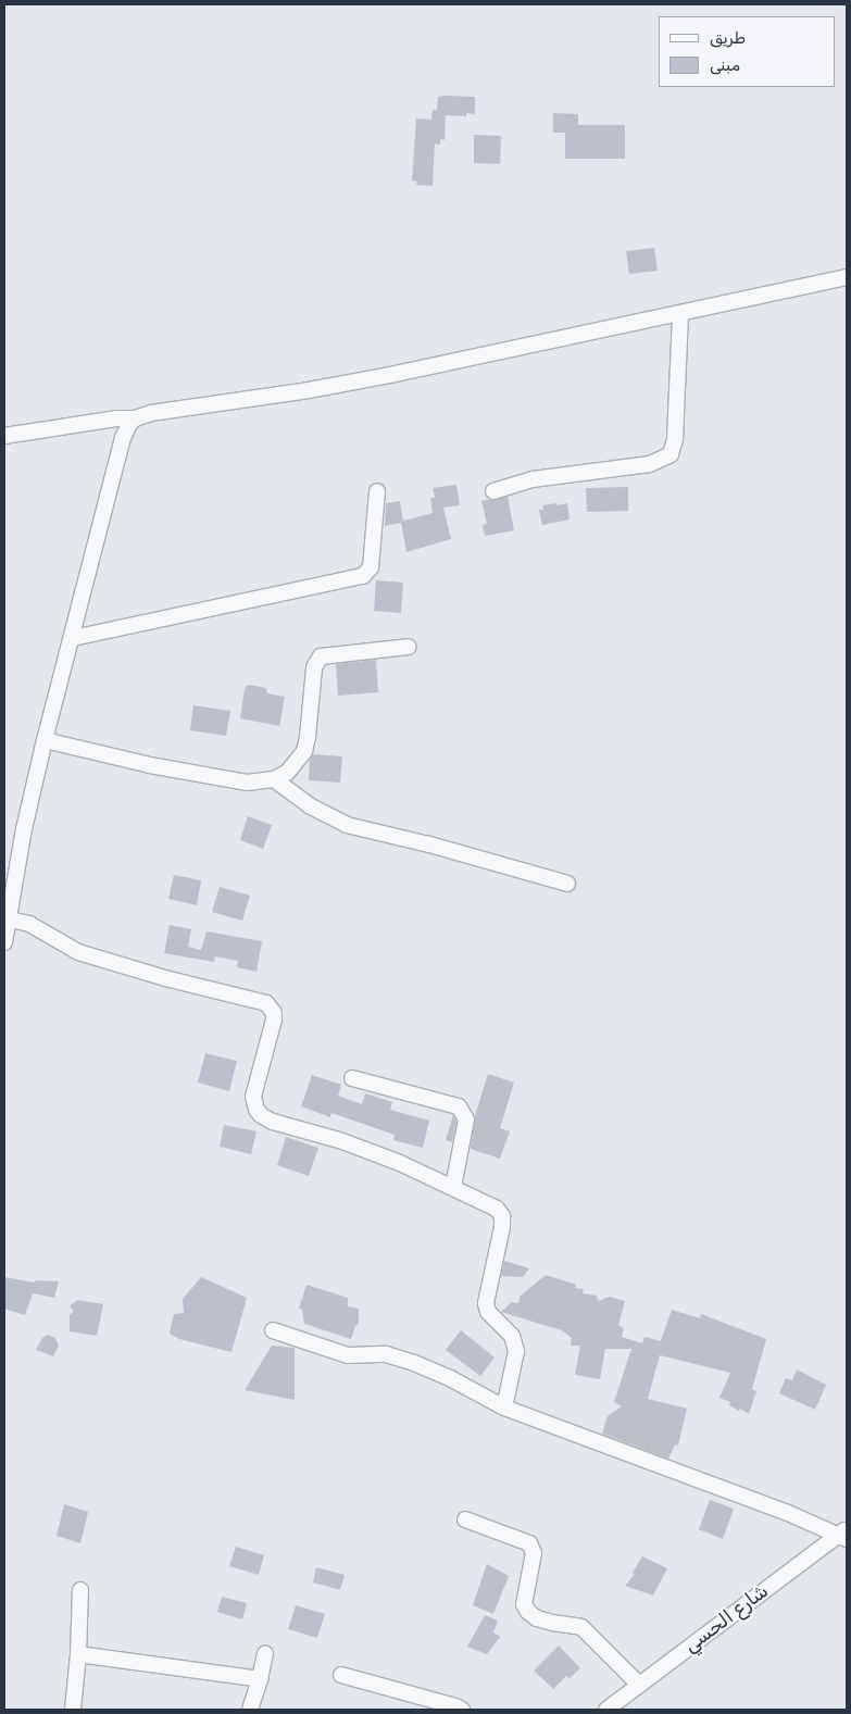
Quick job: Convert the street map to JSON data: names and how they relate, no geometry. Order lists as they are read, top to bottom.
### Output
{
  "streets": {
    "street": ["شارع الحسي"]
  },
  "legend": ["طريق", "مبنى"]
}
